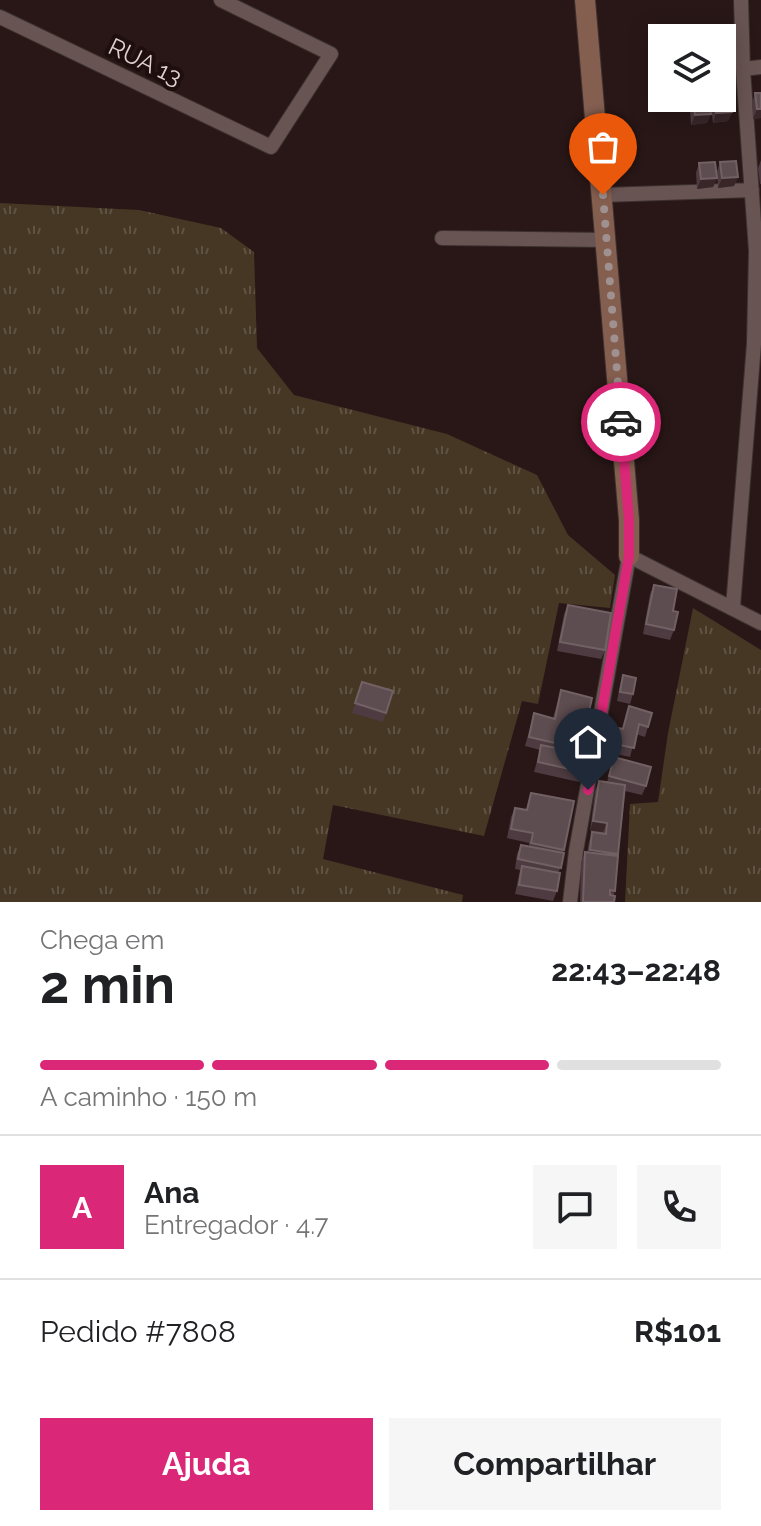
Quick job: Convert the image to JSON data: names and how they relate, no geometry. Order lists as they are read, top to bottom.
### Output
{
  "streets": {
    "street": ["RUA 13"]
  },
  "page": {
    "heading": ["2 min", "Chega em", "22:43–22:48"],
    "panel": [
      "Ana",
      "Entregador · 4.7",
      "Pedido #7808",
      "R$101"
    ],
    "bar": "A caminho · 150 m",
    "round": "A",
    "buttons": ["Ajuda", "Compartilhar"]
  }
}
